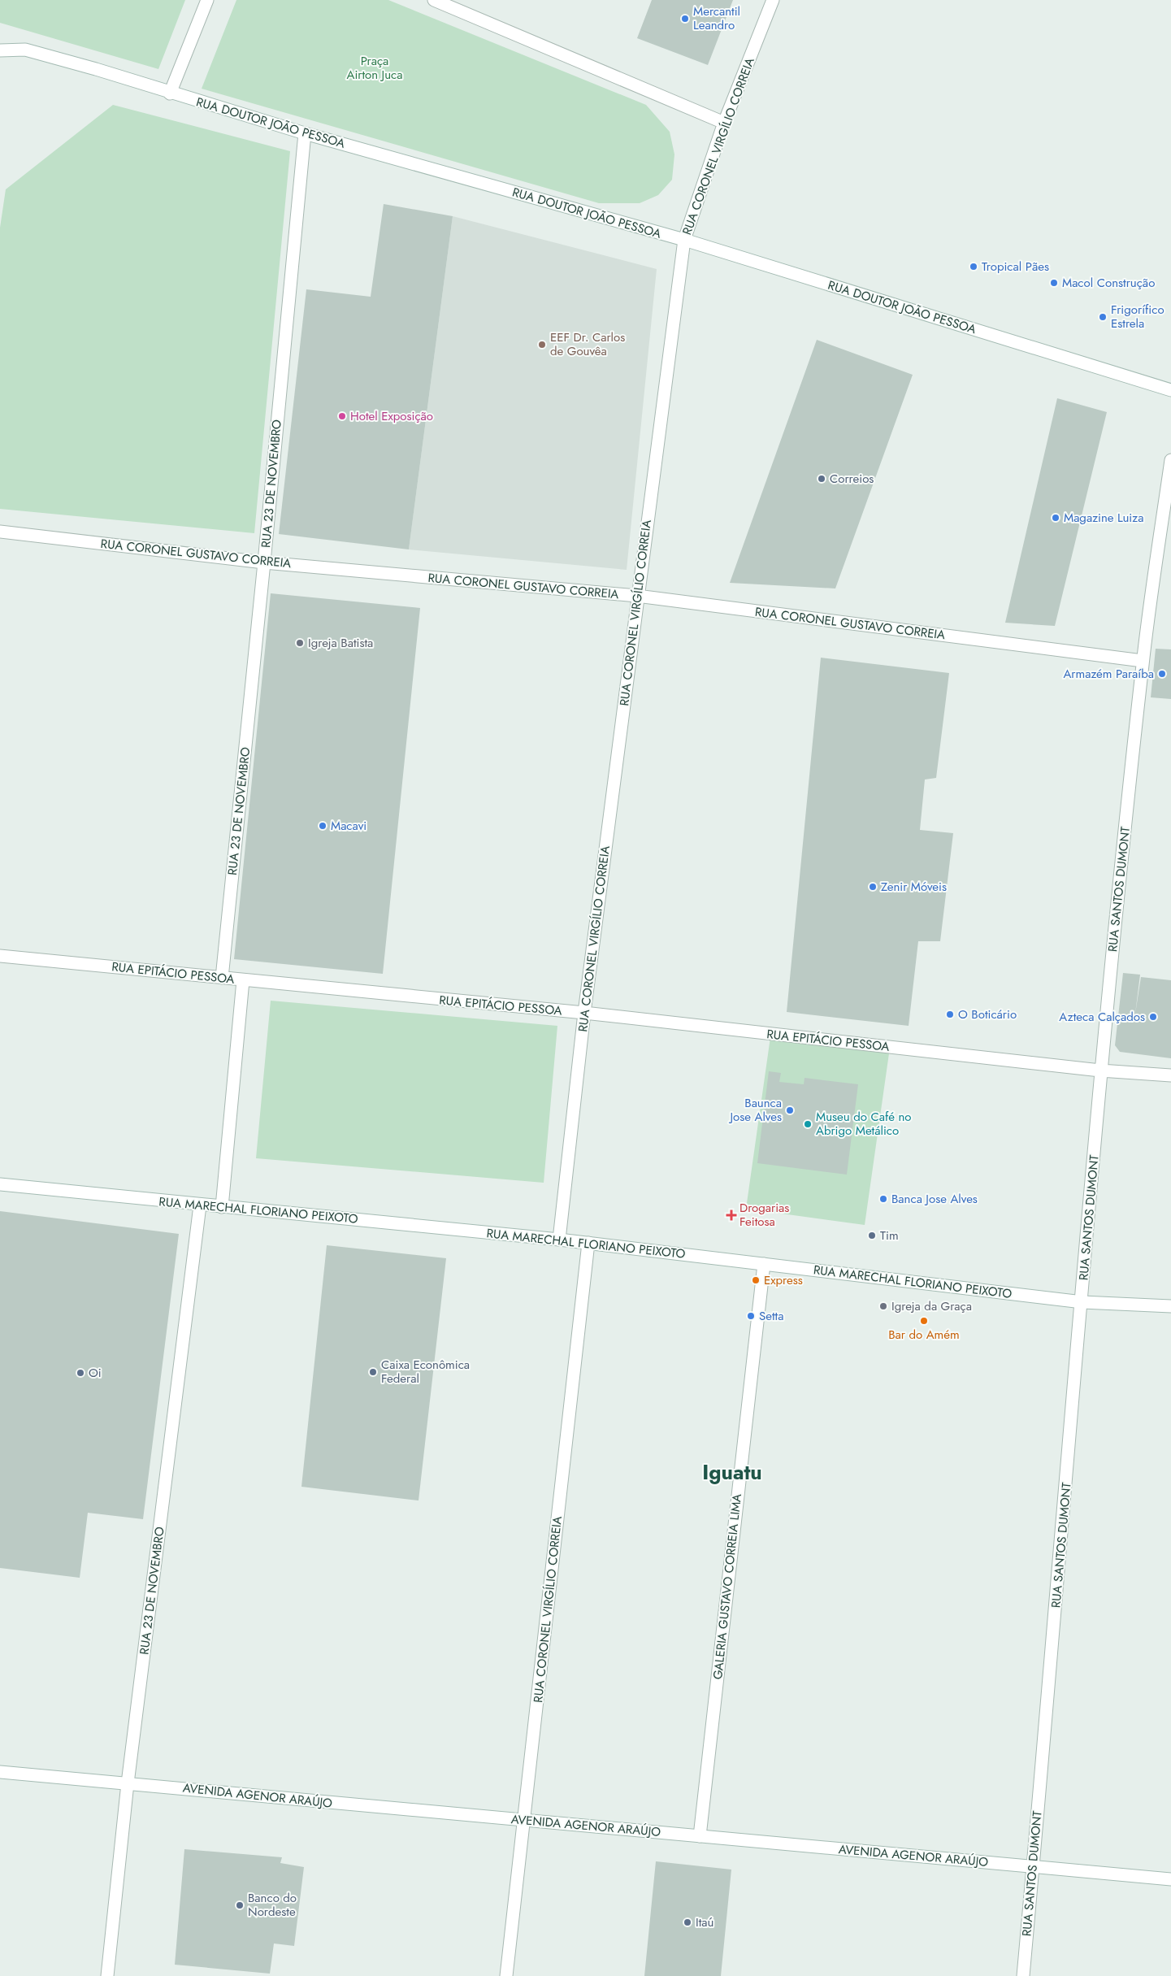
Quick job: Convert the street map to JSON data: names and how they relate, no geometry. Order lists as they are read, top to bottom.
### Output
{
  "streets": {
    "street": [
      "RUA DOUTOR JOÃO PESSOA",
      "RUA CORONEL VIRGÍLIO CORREIA",
      "RUA 23 DE NOVEMBRO",
      "RUA CORONEL GUSTAVO CORREIA",
      "RUA SANTOS DUMONT",
      "RUA EPITÁCIO PESSOA",
      "RUA MARECHAL FLORIANO PEIXOTO",
      "GALERIA GUSTAVO CORREIA LIMA",
      "AVENIDA AGENOR ARAÚJO"
    ]
  },
  "crossings": [
    ["RUA DOUTOR JOÃO PESSOA", "RUA CORONEL VIRGÍLIO CORREIA"],
    ["RUA DOUTOR JOÃO PESSOA", "RUA 23 DE NOVEMBRO"],
    ["RUA CORONEL VIRGÍLIO CORREIA", "RUA CORONEL GUSTAVO CORREIA"],
    ["RUA CORONEL VIRGÍLIO CORREIA", "RUA EPITÁCIO PESSOA"],
    ["RUA CORONEL VIRGÍLIO CORREIA", "RUA MARECHAL FLORIANO PEIXOTO"],
    ["RUA CORONEL VIRGÍLIO CORREIA", "AVENIDA AGENOR ARAÚJO"],
    ["RUA 23 DE NOVEMBRO", "RUA CORONEL GUSTAVO CORREIA"],
    ["RUA 23 DE NOVEMBRO", "RUA EPITÁCIO PESSOA"],
    ["RUA 23 DE NOVEMBRO", "RUA MARECHAL FLORIANO PEIXOTO"],
    ["RUA 23 DE NOVEMBRO", "AVENIDA AGENOR ARAÚJO"],
    ["RUA CORONEL GUSTAVO CORREIA", "RUA SANTOS DUMONT"],
    ["RUA SANTOS DUMONT", "RUA EPITÁCIO PESSOA"],
    ["RUA SANTOS DUMONT", "RUA MARECHAL FLORIANO PEIXOTO"],
    ["RUA SANTOS DUMONT", "AVENIDA AGENOR ARAÚJO"],
    ["RUA MARECHAL FLORIANO PEIXOTO", "GALERIA GUSTAVO CORREIA LIMA"],
    ["GALERIA GUSTAVO CORREIA LIMA", "AVENIDA AGENOR ARAÚJO"]
  ],
  "districts": ["Iguatu"],
  "parks": ["Praça Airton Juca"],
  "places": {
    "other": [
      "Mercantil Leandro",
      "Tropical Pães",
      "Macol Construção",
      "Frigorífico Estrela",
      "EEF Dr. Carlos de Gouvêa",
      "Hotel Exposição",
      "Correios",
      "Magazine Luiza",
      "Igreja Batista",
      "Armazém Paraíba",
      "Macavi",
      "Zenir Móveis",
      "O Boticário",
      "Azteca Calçados",
      "Baunca Jose Alves",
      "Museu do Café no Abrigo Metálico",
      "Banca Jose Alves",
      "Tim",
      "Express",
      "Igreja da Graça",
      "Setta",
      "Bar do Amém",
      "Caixa Econômica Federal",
      "Oi",
      "Banco do Nordeste",
      "Itaú"
    ],
    "health": ["Drogarias Feitosa"]
  }
}
